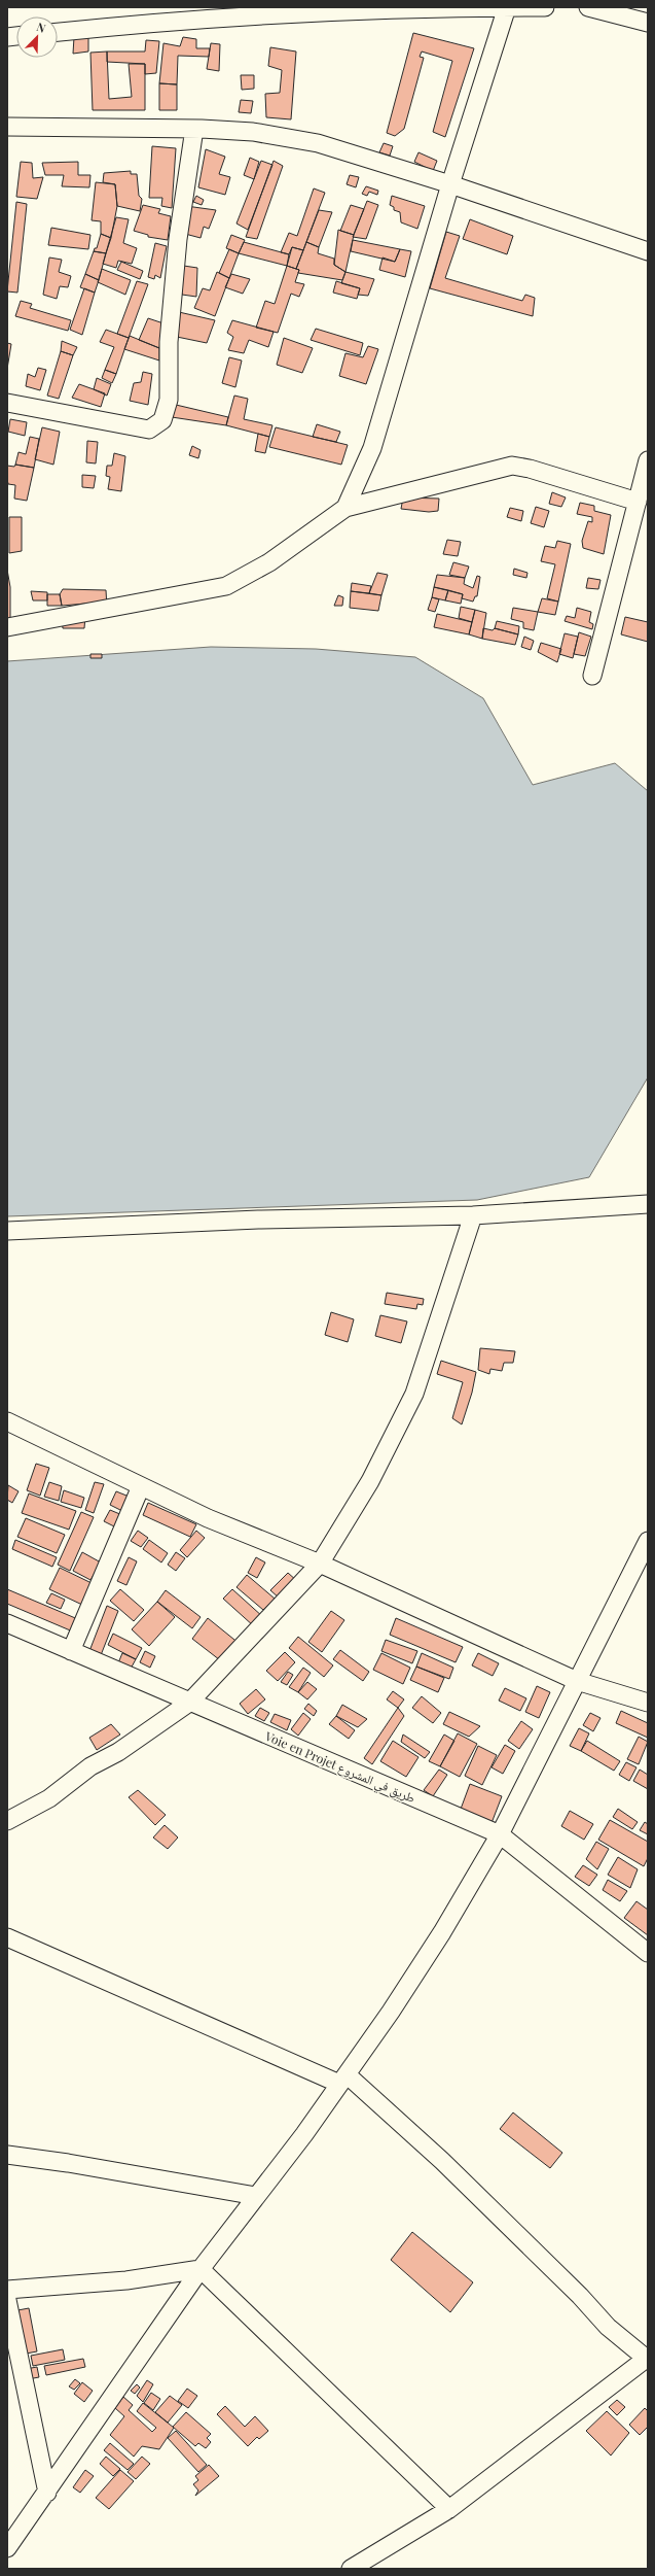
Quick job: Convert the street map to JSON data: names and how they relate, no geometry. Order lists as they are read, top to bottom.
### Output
{
  "streets": {
    "street": ["Voie en Projet طريق في المشروع"]
  },
  "north": "top right"
}
